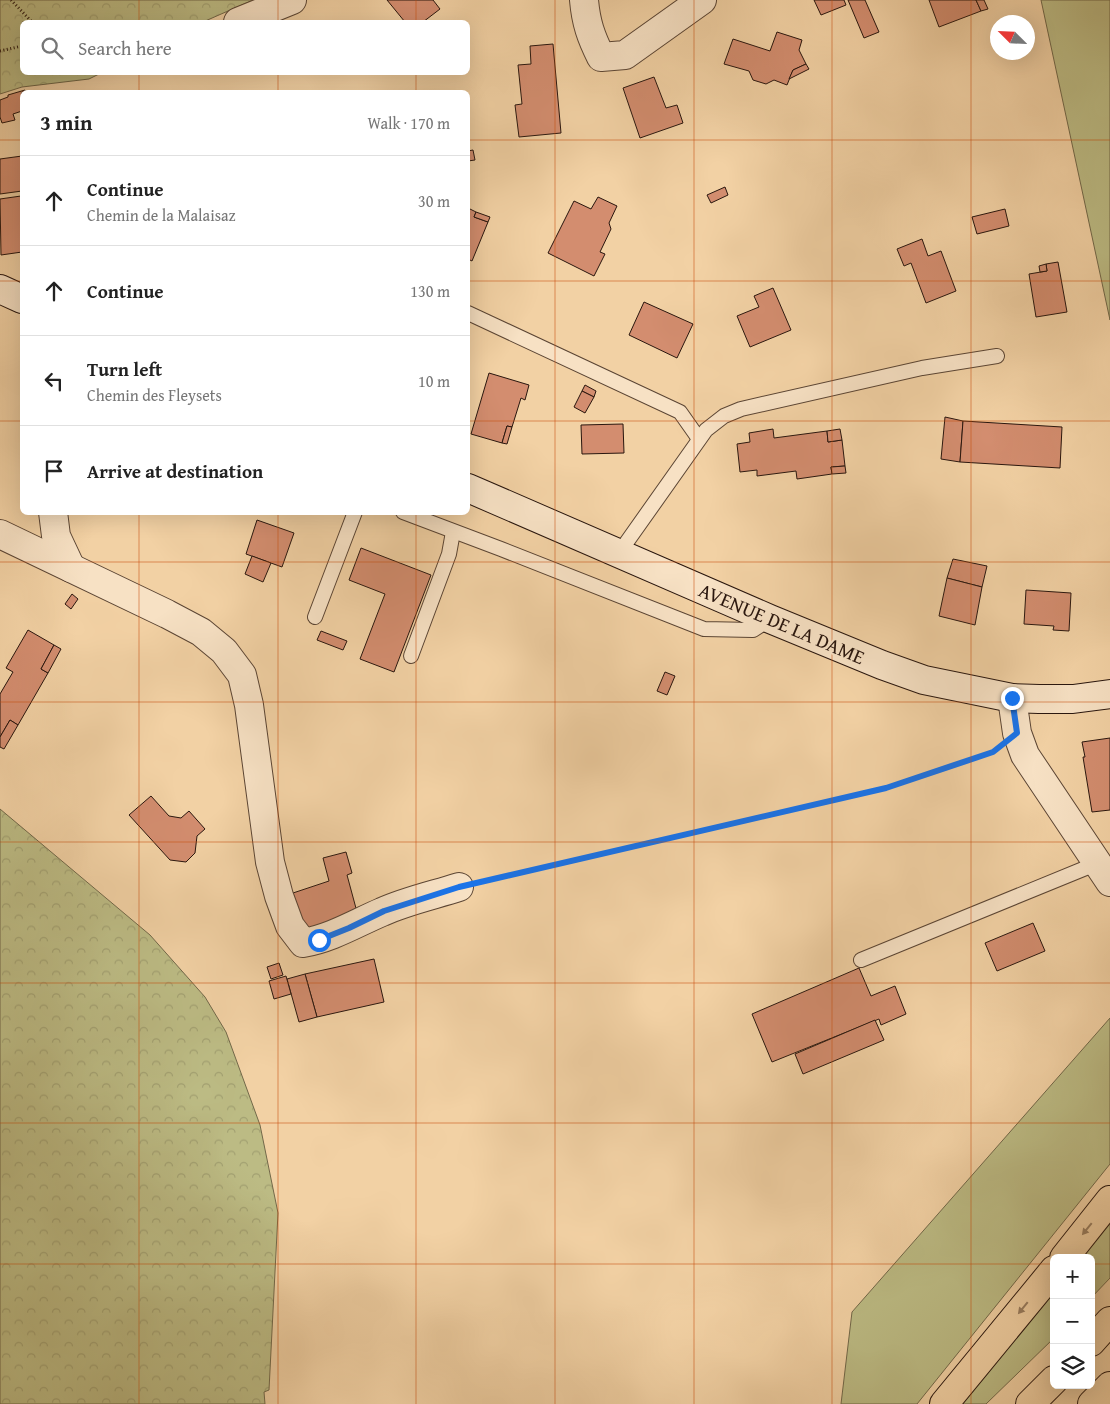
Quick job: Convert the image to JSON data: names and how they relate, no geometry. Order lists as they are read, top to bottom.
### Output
{
  "streets": {
    "street": ["AVENUE DE LA DAME"]
  },
  "north": "top left",
  "page": {
    "search": "Search here",
    "heading": ["3 min", "Walk · 170 m"],
    "list": [
      ["Continue", "Chemin de la Malaisaz", "30 m"],
      ["Continue", "130 m"],
      ["Turn left", "Chemin des Fleysets", "10 m"],
      "Arrive at destination"
    ],
    "map_buttons": ["+", "−"]
  }
}
